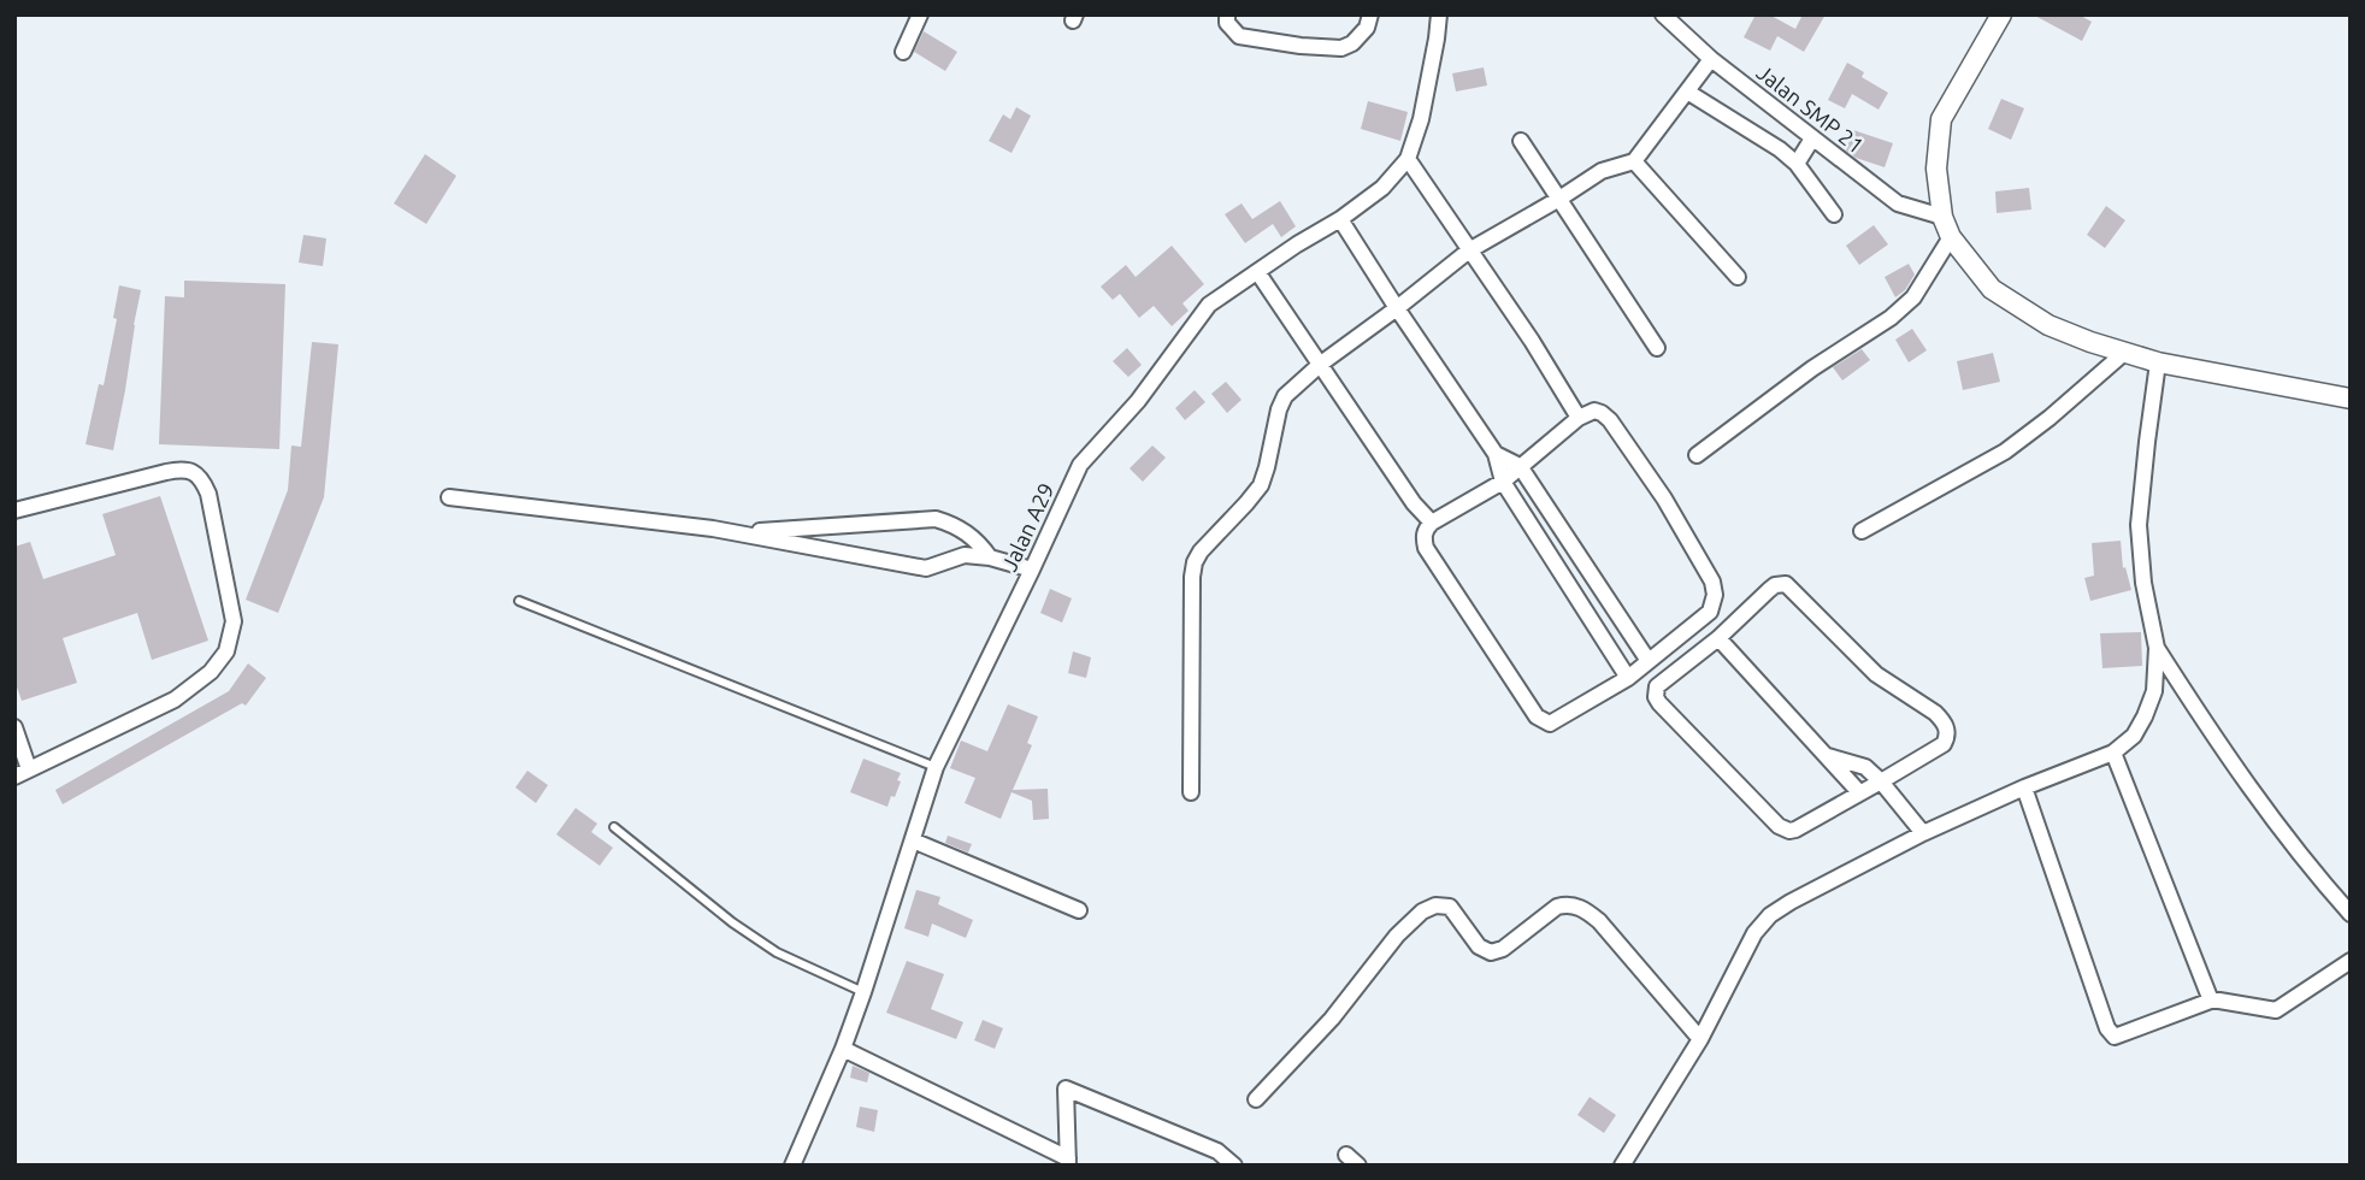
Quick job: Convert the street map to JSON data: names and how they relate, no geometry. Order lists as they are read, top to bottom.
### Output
{
  "streets": {
    "street": ["Jalan SMP 21", "Jalan A29"]
  }
}
